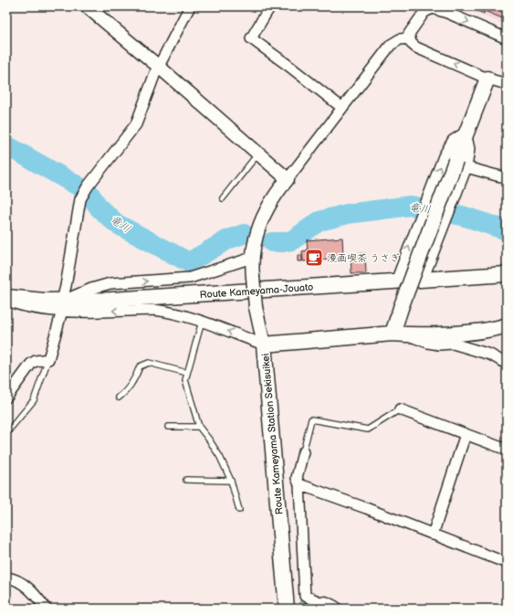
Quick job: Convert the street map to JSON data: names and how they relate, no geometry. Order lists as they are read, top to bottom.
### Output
{
  "streets": {
    "main road": ["Route Kameyama-Jouato", "Route Kameyama Station Sekisuikei"]
  },
  "water": ["竜川"],
  "places": {
    "cafe": ["漫画喫茶 うさぎ"]
  }
}
